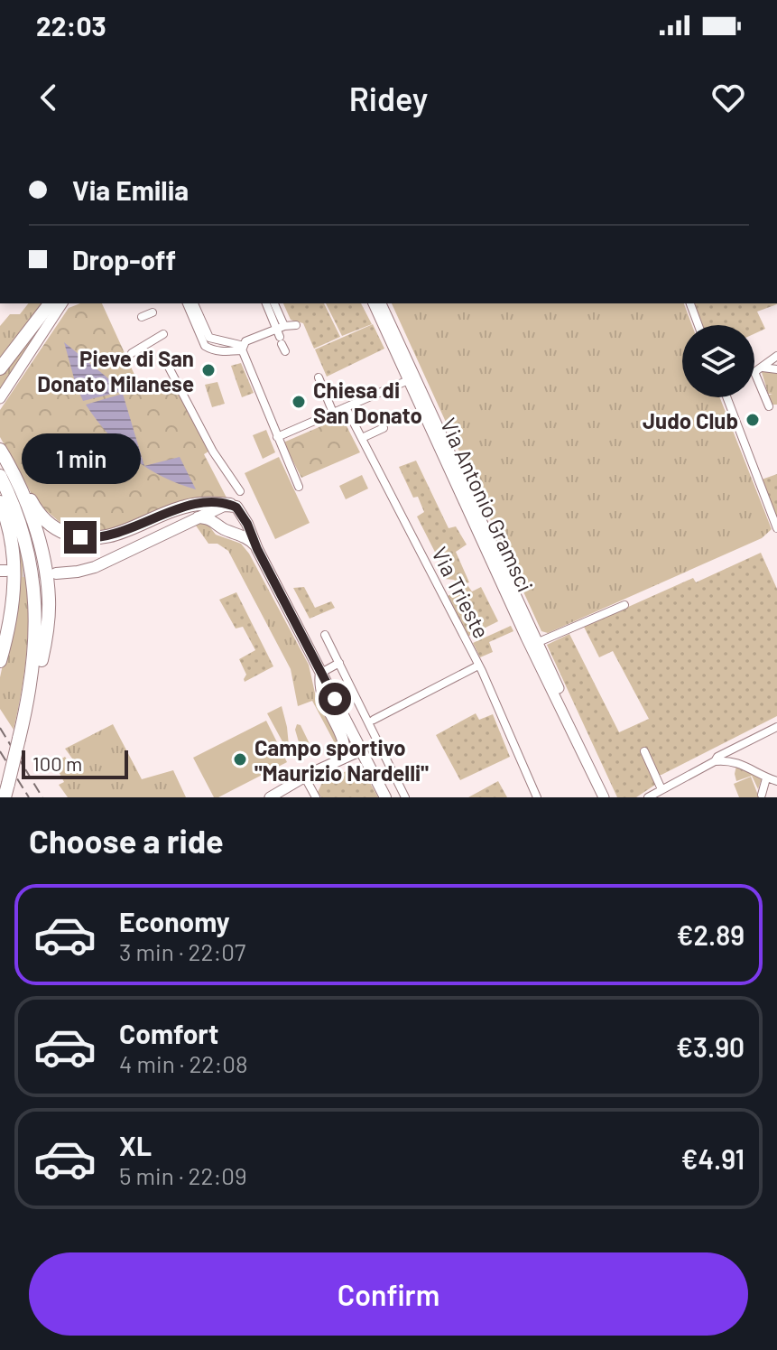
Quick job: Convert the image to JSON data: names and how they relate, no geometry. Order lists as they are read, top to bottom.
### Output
{
  "streets": {
    "street": ["Via Antonio Gramsci", "Via Trieste"]
  },
  "places": [
    "Pieve di San Donato Milanese",
    "Chiesa di San Donato",
    "Judo Club",
    "Campo sportivo \"Maurizio Nardelli\""
  ],
  "scale_bar": "100 m",
  "page": {
    "status": "22:03",
    "header": "Ridey",
    "banner": ["Via Emilia", "Drop-off"],
    "bubble": "1 min",
    "scale": "100 m",
    "heading": "Choose a ride",
    "list": [
      {
        "name": "Economy",
        "note": "3 min · 22:07",
        "value": "€2.89"
      },
      {
        "name": "Comfort",
        "note": "4 min · 22:08",
        "value": "€3.90"
      },
      {
        "name": "XL",
        "note": "5 min · 22:09",
        "value": "€4.91"
      }
    ],
    "buttons": "Confirm"
  }
}
